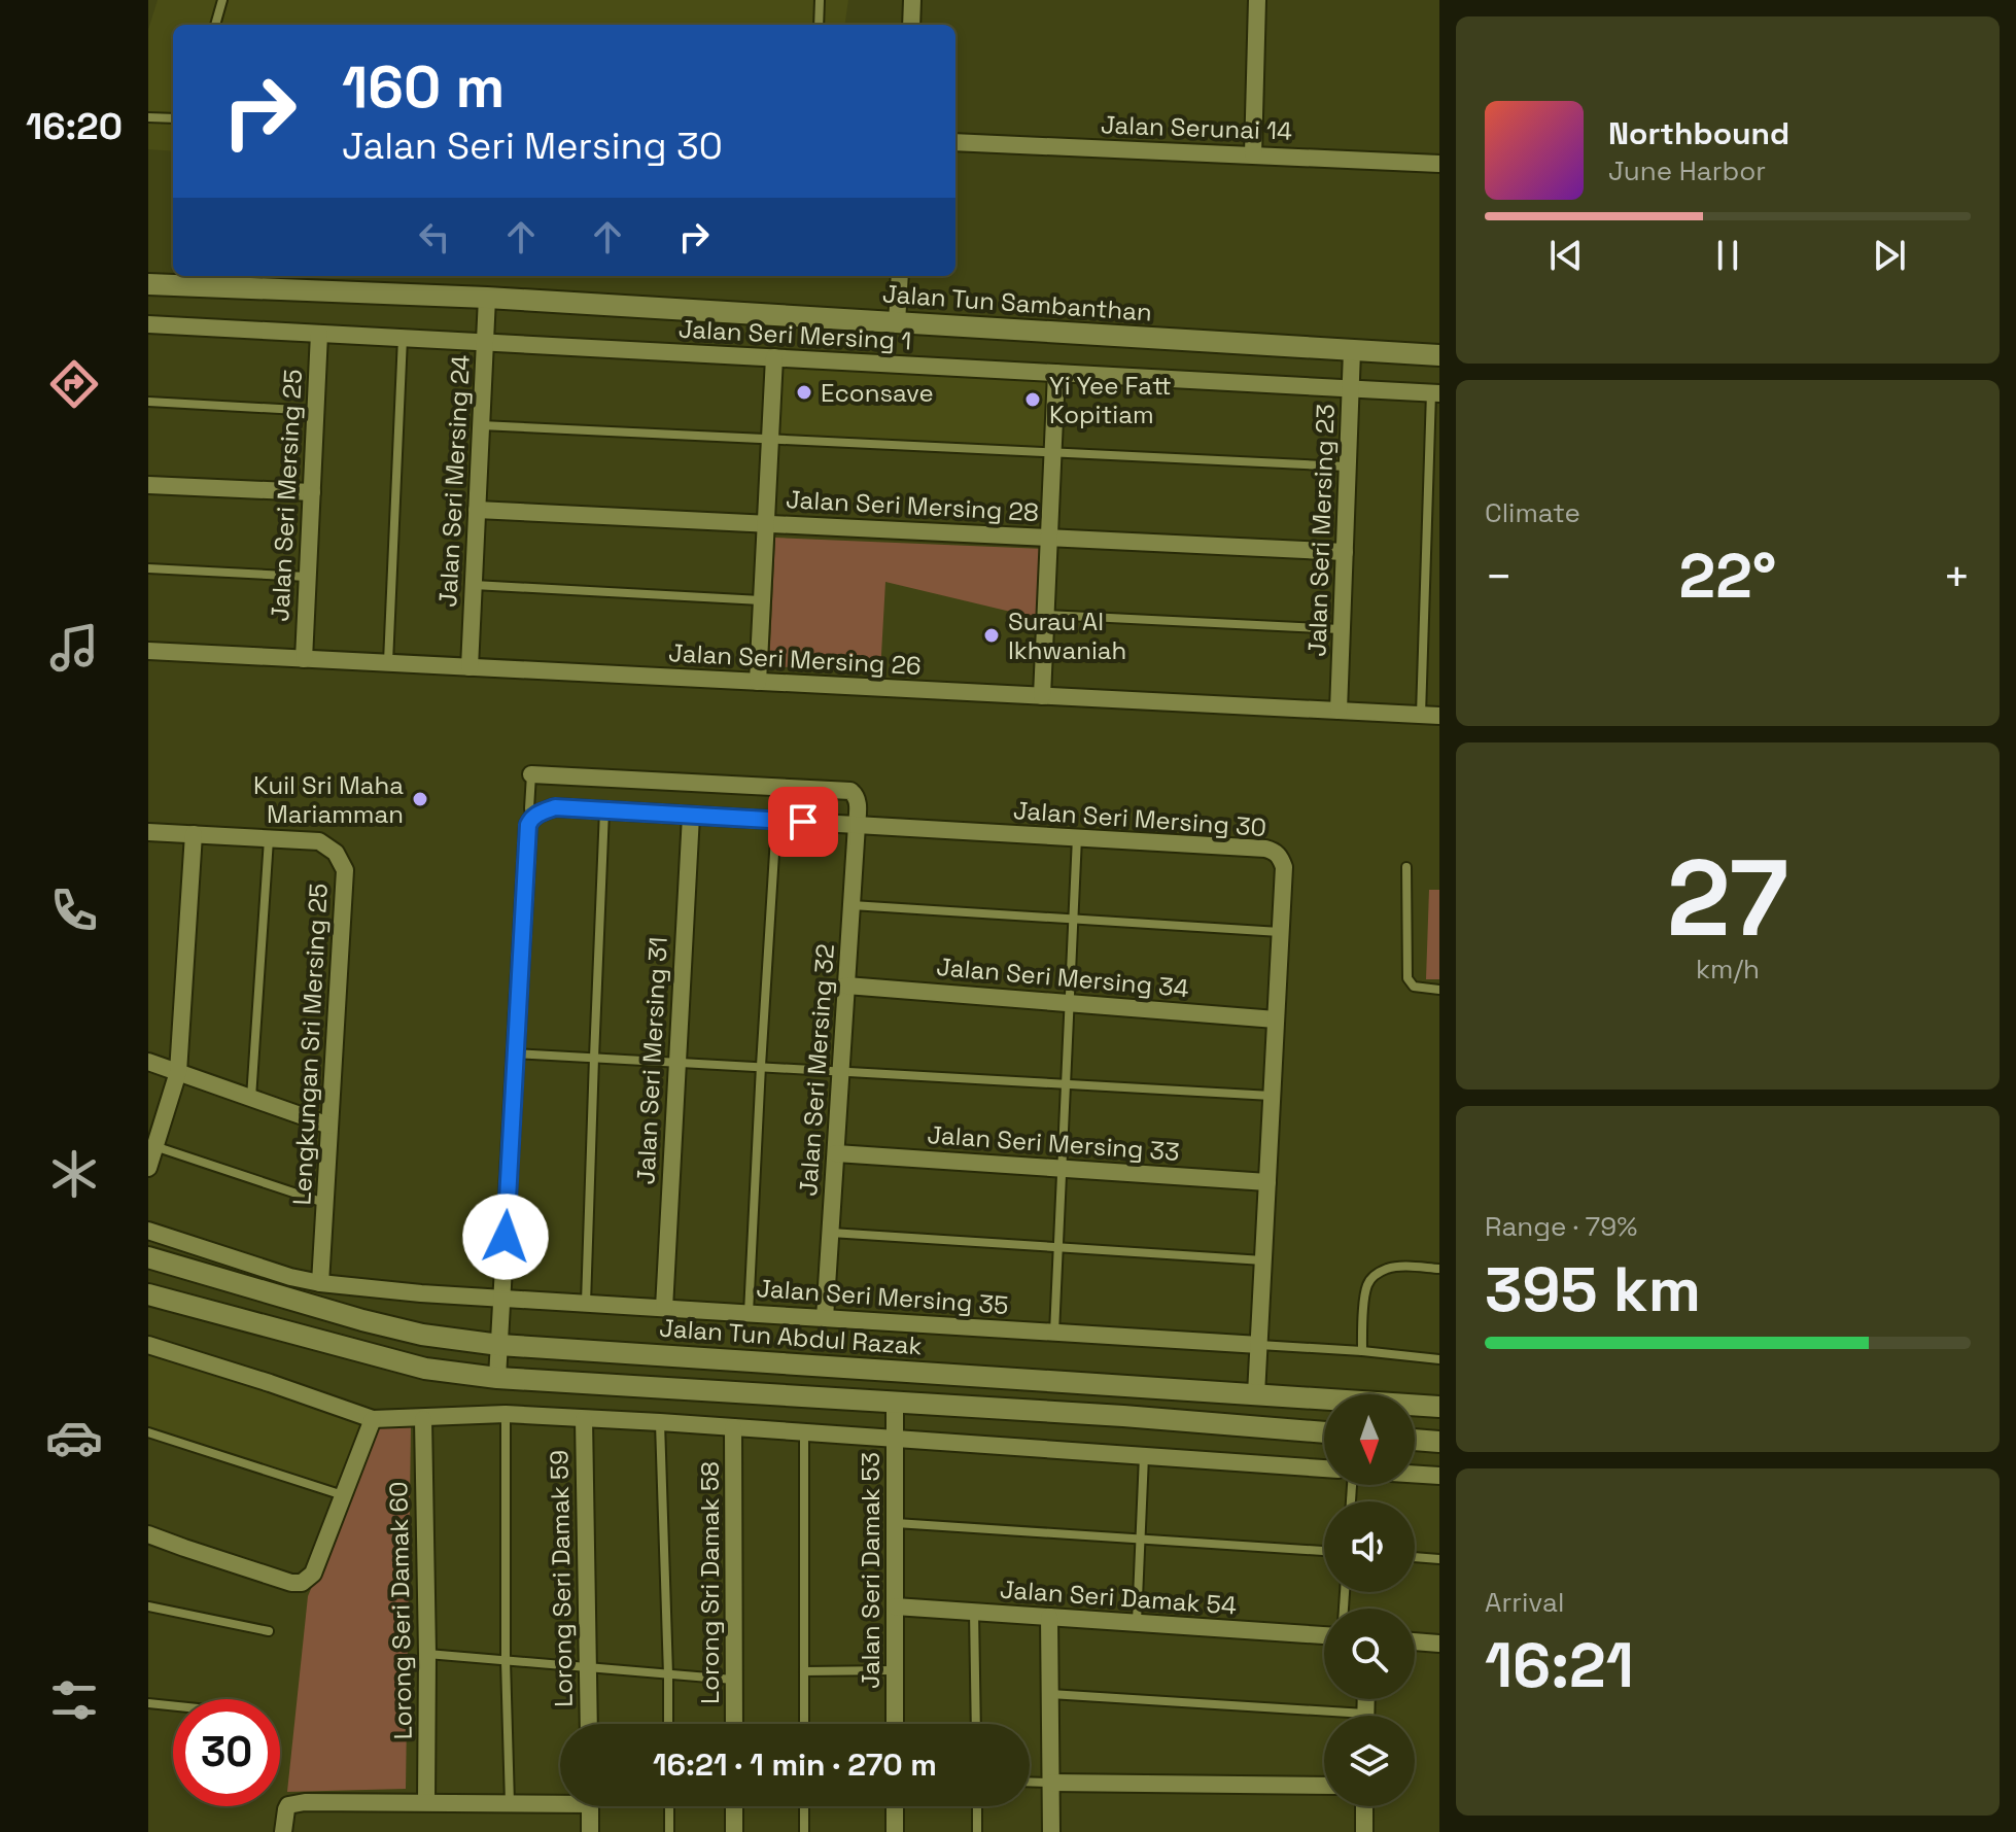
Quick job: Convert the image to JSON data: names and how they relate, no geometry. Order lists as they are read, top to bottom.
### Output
{
  "streets": {
    "main road": ["Jalan Tun Sambanthan", "Jalan Tun Abdul Razak"],
    "street": [
      "Jalan Serunai 14",
      "Jalan Seri Mersing 1",
      "Jalan Seri Mersing 24",
      "Jalan Seri Mersing 25",
      "Jalan Seri Mersing 28",
      "Jalan Seri Mersing 23",
      "Jalan Seri Mersing 26",
      "Jalan Seri Mersing 30",
      "Jalan Seri Mersing 34",
      "Lengkungan Sri Mersing 25",
      "Jalan Seri Mersing 31",
      "Jalan Seri Mersing 32",
      "Jalan Seri Mersing 33",
      "Jalan Seri Mersing 35",
      "Jalan Seri Damak 53",
      "Lorong Seri Damak 59",
      "Lorong Sri Damak 58",
      "Jalan Seri Damak 54",
      "Lorong Seri Damak 60"
    ]
  },
  "crossings": [
    ["Jalan Tun Sambanthan", "Jalan Seri Mersing 1"],
    ["Jalan Tun Sambanthan", "Jalan Seri Mersing 24"],
    ["Jalan Tun Sambanthan", "Jalan Seri Mersing 23"],
    ["Jalan Seri Mersing 1", "Jalan Seri Mersing 24"],
    ["Jalan Seri Mersing 1", "Jalan Seri Mersing 25"],
    ["Jalan Seri Mersing 1", "Jalan Seri Mersing 23"],
    ["Jalan Seri Mersing 24", "Jalan Seri Mersing 28"],
    ["Jalan Seri Mersing 24", "Jalan Seri Mersing 26"],
    ["Jalan Seri Mersing 25", "Jalan Seri Mersing 26"],
    ["Jalan Seri Mersing 28", "Jalan Seri Mersing 23"],
    ["Jalan Seri Mersing 23", "Jalan Seri Mersing 26"],
    ["Jalan Seri Mersing 30", "Jalan Seri Mersing 34"],
    ["Jalan Seri Mersing 30", "Jalan Seri Mersing 31"],
    ["Jalan Seri Mersing 30", "Jalan Seri Mersing 32"],
    ["Jalan Seri Mersing 30", "Jalan Seri Mersing 33"],
    ["Jalan Seri Mersing 30", "Jalan Seri Mersing 35"],
    ["Jalan Seri Mersing 30", "Jalan Tun Abdul Razak"],
    ["Jalan Seri Mersing 34", "Jalan Seri Mersing 32"],
    ["Jalan Seri Mersing 31", "Jalan Seri Mersing 35"],
    ["Jalan Seri Mersing 32", "Jalan Seri Mersing 33"],
    ["Jalan Seri Mersing 32", "Jalan Seri Mersing 35"],
    ["Jalan Seri Damak 53", "Jalan Seri Damak 54"]
  ],
  "places": [
    "Econsave",
    "Yi Yee Fatt Kopitiam",
    "Surau Al Ikhwaniah",
    "Kuil Sri Maha Mariamman"
  ],
  "north": "bottom",
  "page": {
    "tabs": "16:20",
    "turn": ["160 m", "Jalan Seri Mersing 30"],
    "song": ["Northbound", "June Harbor"],
    "tile": [
      "Climate",
      ["27", "km/h"],
      ["Range · 79%", "395 km"],
      ["Arrival", "16:21"]
    ],
    "heat": ["−", "22°", "+"],
    "limit": "30",
    "trip": "16:21 · 1 min · 270 m"
  }
}
